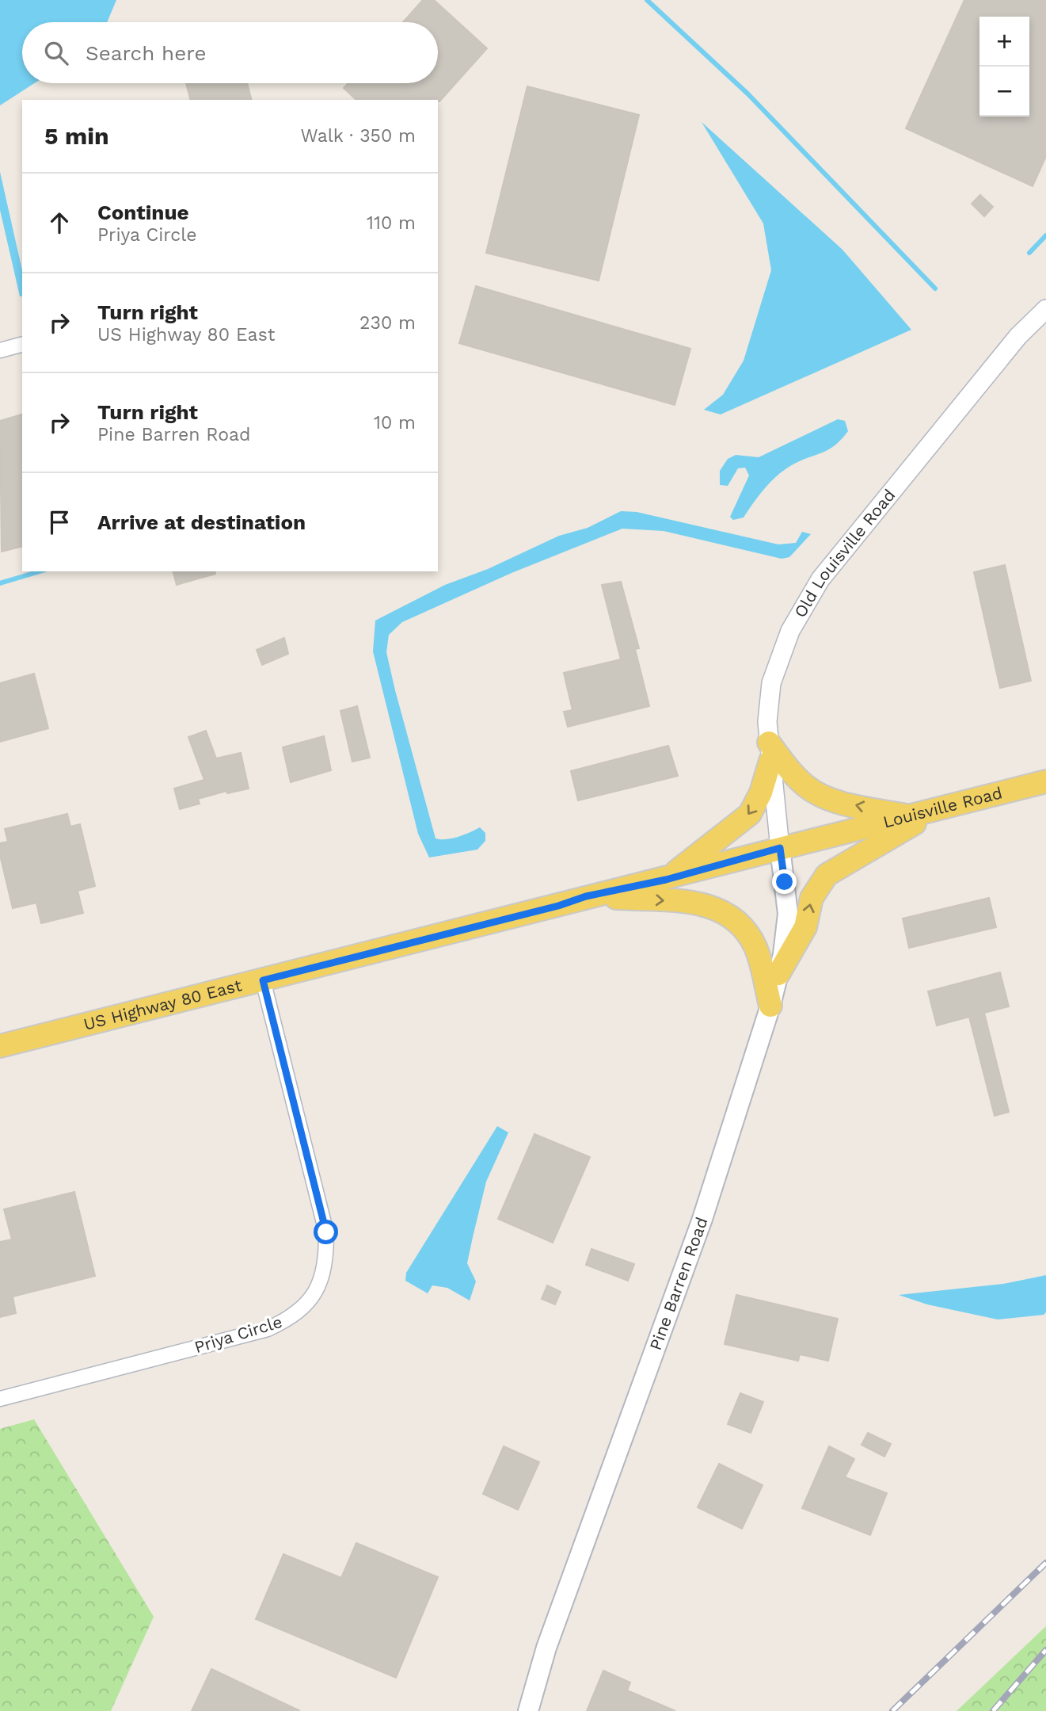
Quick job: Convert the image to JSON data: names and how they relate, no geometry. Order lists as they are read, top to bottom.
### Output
{
  "streets": {
    "main road": ["Louisville Road", "US Highway 80 East", "Pine Barren Road"],
    "street": ["Old Louisville Road", "Priya Circle"]
  },
  "crossings": [
    ["Old Louisville Road", "US Highway 80 East"],
    ["Old Louisville Road", "Pine Barren Road"],
    ["Louisville Road", "US Highway 80 East"],
    ["US Highway 80 East", "Pine Barren Road"],
    ["US Highway 80 East", "Priya Circle"]
  ],
  "page": {
    "map_buttons": ["+", "−"],
    "search": "Search here",
    "heading": ["5 min", "Walk · 350 m"],
    "list": [
      ["Continue", "Priya Circle", "110 m"],
      ["Turn right", "US Highway 80 East", "230 m"],
      ["Turn right", "Pine Barren Road", "10 m"],
      "Arrive at destination"
    ]
  }
}
